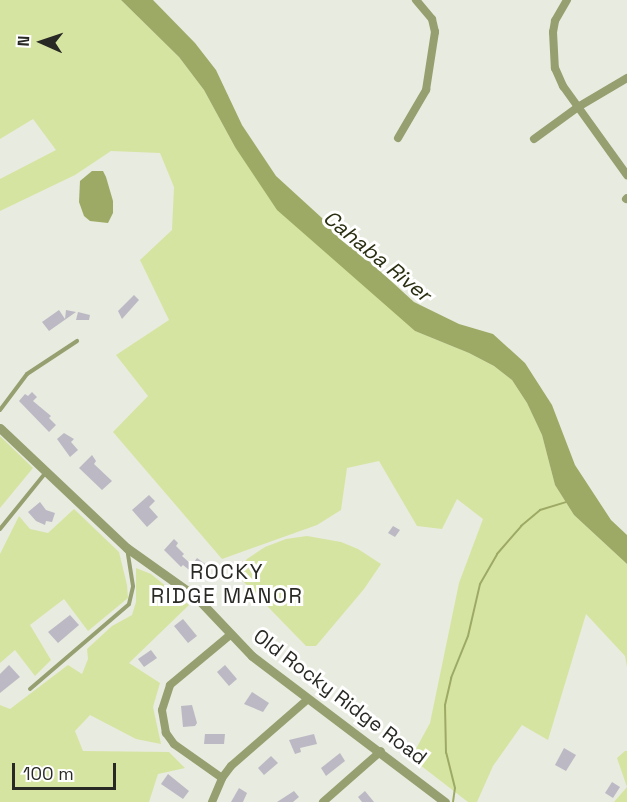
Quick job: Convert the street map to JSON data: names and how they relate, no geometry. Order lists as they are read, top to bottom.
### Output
{
  "streets": {
    "street": ["Old Rocky Ridge Road"]
  },
  "districts": ["ROCKY RIDGE MANOR"],
  "water": ["Cahaba River"],
  "scale_bar": "100 m",
  "north": "left"
}
